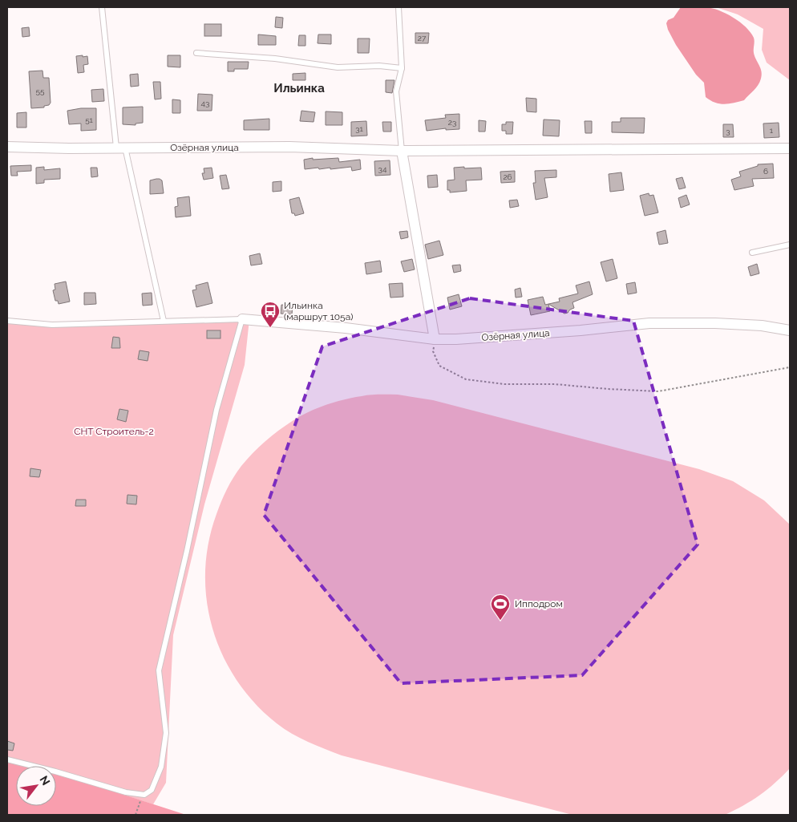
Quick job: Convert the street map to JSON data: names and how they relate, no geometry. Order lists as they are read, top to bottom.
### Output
{
  "streets": {
    "street": ["Озёрная улица"]
  },
  "districts": ["Ильинка"],
  "parks": ["СНТ Строитель-2"],
  "places": {
    "bus stop": ["Ильинка (маршрут 105а)"],
    "sports": ["Ипподром"]
  },
  "house_numbers": [
    "27",
    "55",
    "43",
    "51",
    "23",
    "31",
    "1",
    "3",
    "34",
    "6",
    "26"
  ],
  "north": "top right"
}
